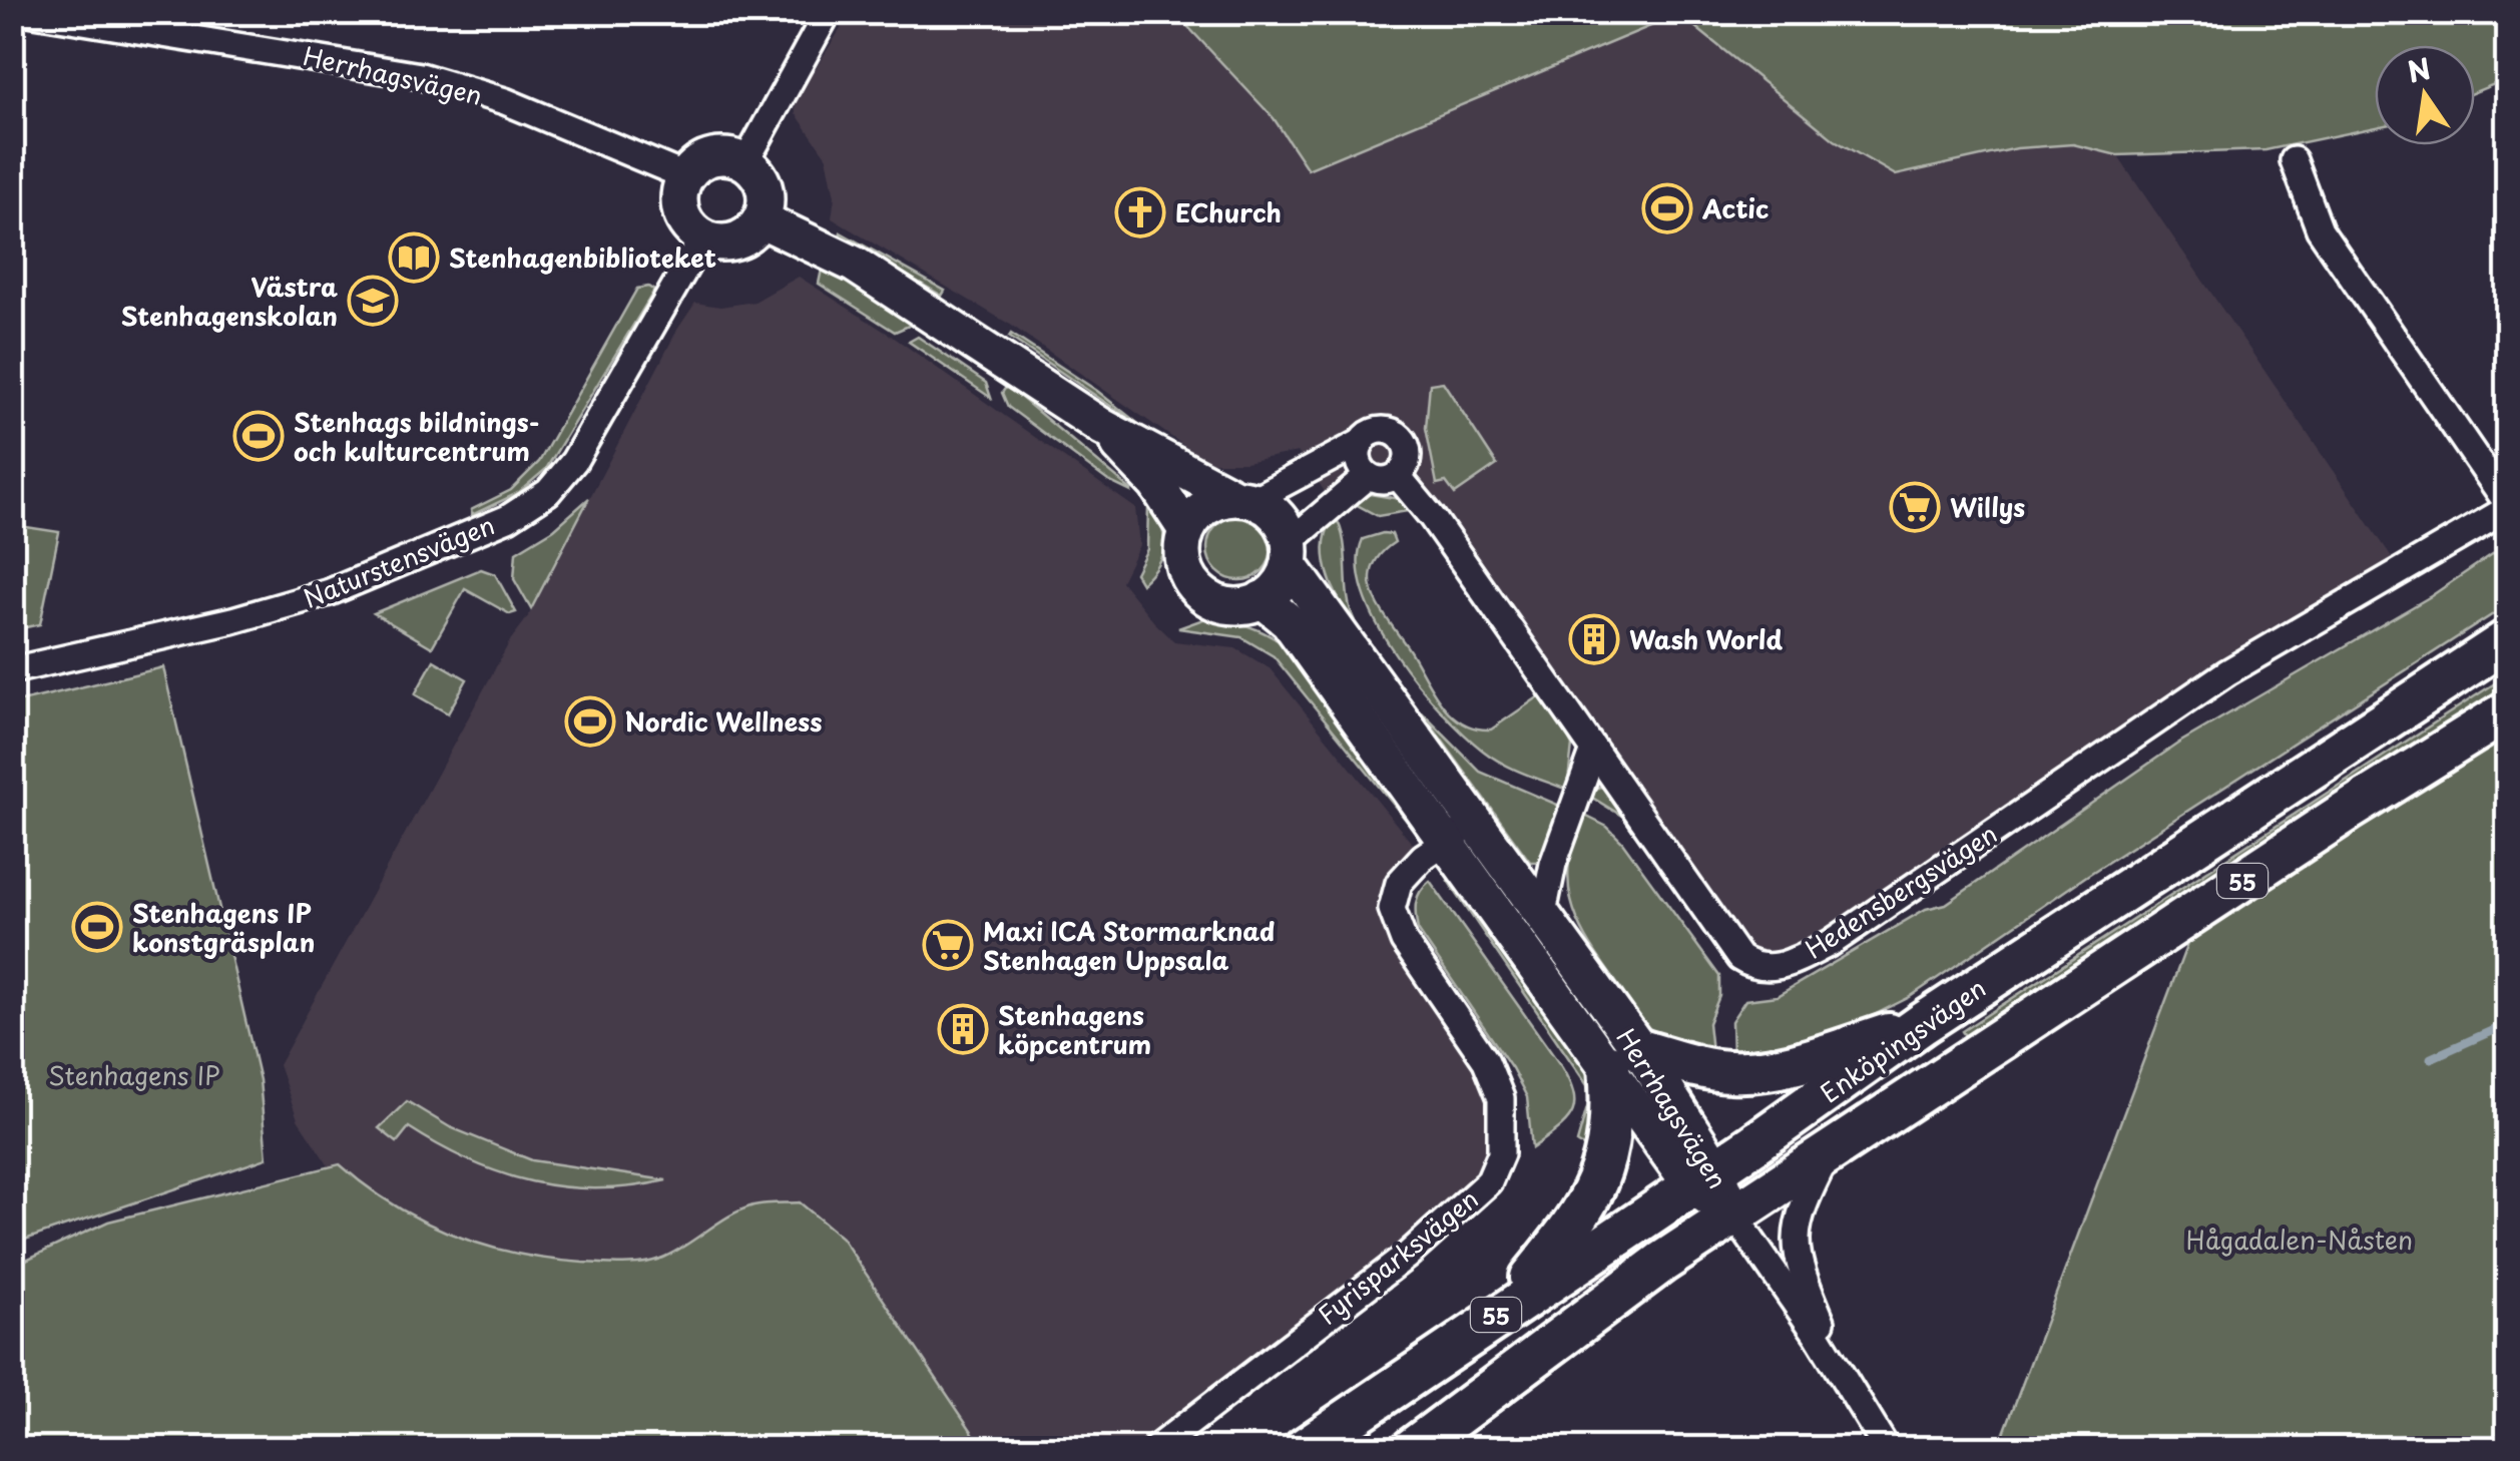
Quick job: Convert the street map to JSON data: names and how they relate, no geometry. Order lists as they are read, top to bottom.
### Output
{
  "streets": {
    "main road": ["55", "Enköpingsvägen"],
    "street": [
      "Herrhagsvägen",
      "Naturstensvägen",
      "Hedensbergsvägen",
      "Fyrisparksvägen"
    ]
  },
  "crossings": [
    ["Herrhagsvägen", "Naturstensvägen"],
    ["Herrhagsvägen", "55"],
    ["Herrhagsvägen", "Enköpingsvägen"],
    ["Herrhagsvägen", "Fyrisparksvägen"]
  ],
  "parks": ["Stenhagens IP", "Hågadalen-Nåsten"],
  "places": {
    "sports": [
      "Actic",
      "Stenhags bildnings- och kulturcentrum",
      "Nordic Wellness",
      "Stenhagens IP konstgräsplan"
    ],
    "church": ["EChurch"],
    "library": ["Stenhagenbiblioteket"],
    "school or university": ["Västra Stenhagenskolan"],
    "supermarket": ["Willys", "Maxi ICA Stormarknad Stenhagen Uppsala"],
    "building": ["Wash World", "Stenhagens köpcentrum"]
  },
  "north": "top"
}
